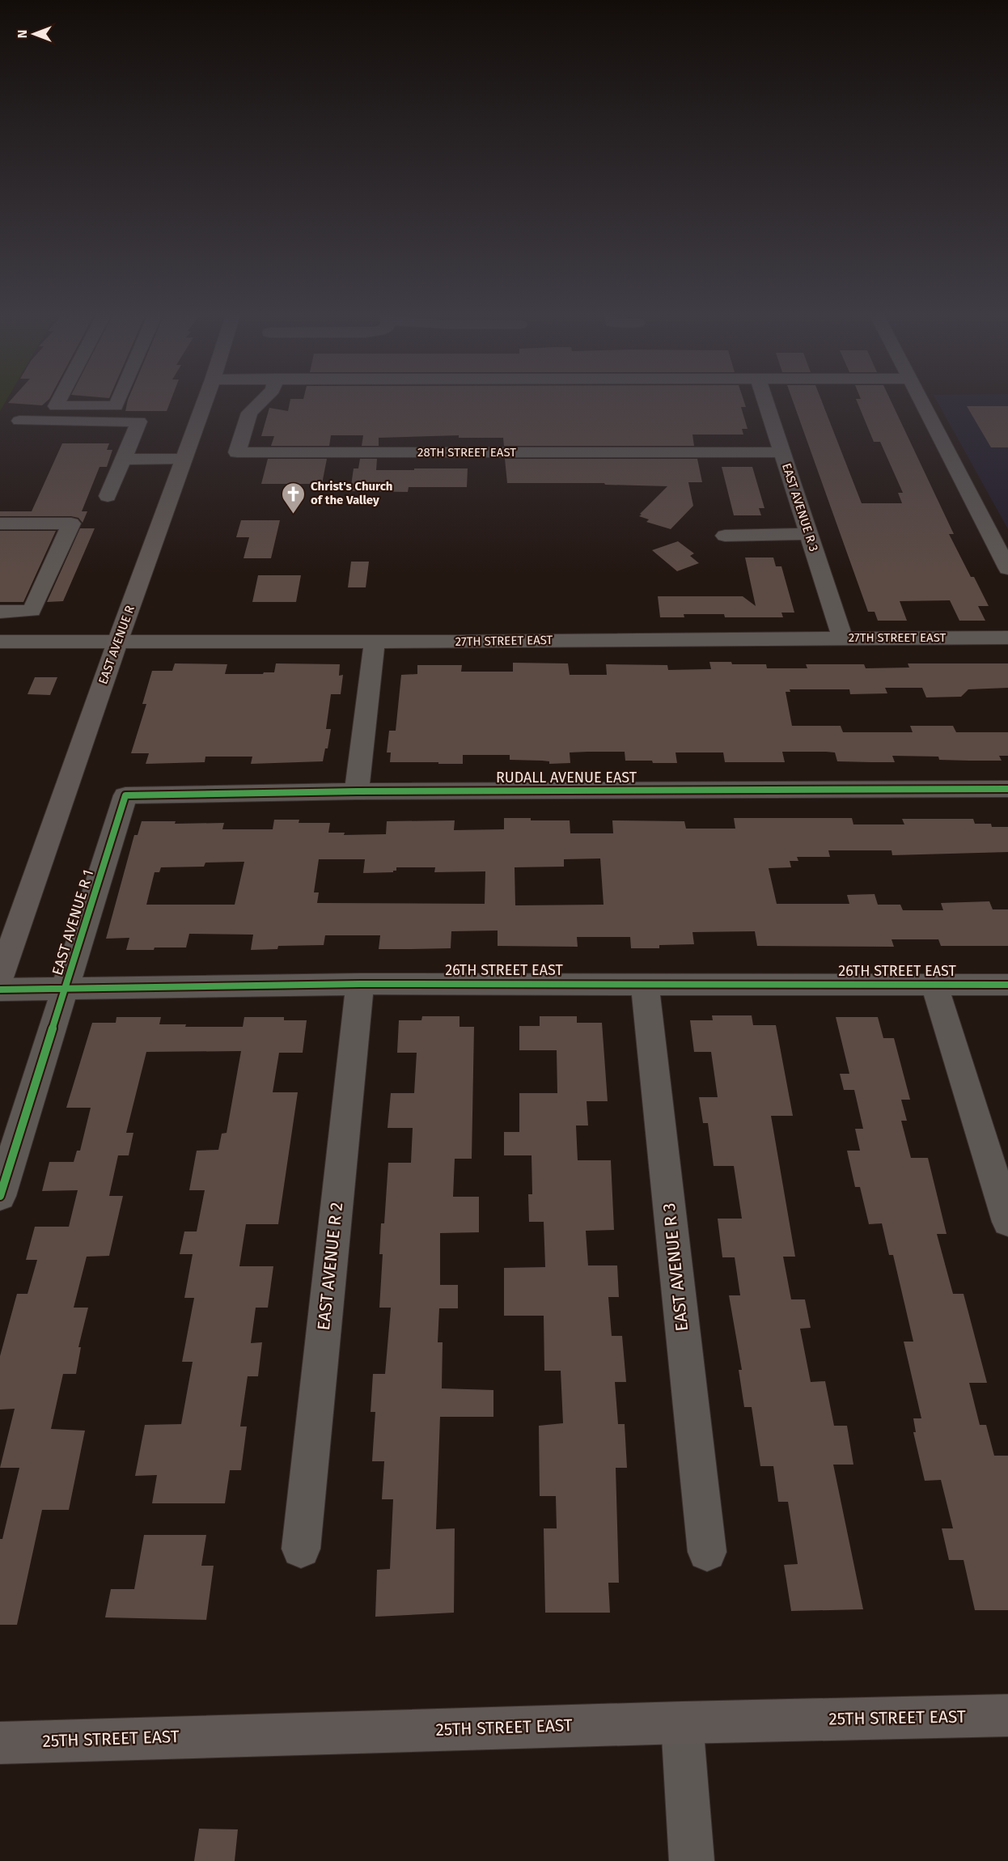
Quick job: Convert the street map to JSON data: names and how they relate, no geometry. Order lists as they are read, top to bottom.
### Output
{
  "streets": {
    "main road": ["EAST AVENUE R", "25TH STREET EAST"],
    "street": [
      "28TH STREET EAST",
      "EAST AVENUE R 3",
      "27TH STREET EAST",
      "RUDALL AVENUE EAST",
      "EAST AVENUE R 1",
      "26TH STREET EAST",
      "EAST AVENUE R 2"
    ]
  },
  "crossings": [
    ["28TH STREET EAST", "EAST AVENUE R 3"],
    ["EAST AVENUE R 3", "27TH STREET EAST"],
    ["EAST AVENUE R 3", "26TH STREET EAST"],
    ["27TH STREET EAST", "EAST AVENUE R"],
    ["RUDALL AVENUE EAST", "EAST AVENUE R 1"],
    ["EAST AVENUE R 1", "26TH STREET EAST"],
    ["26TH STREET EAST", "EAST AVENUE R 2"]
  ],
  "places": {
    "church": ["Christ's Church of the Valley"]
  },
  "north": "left"
}
